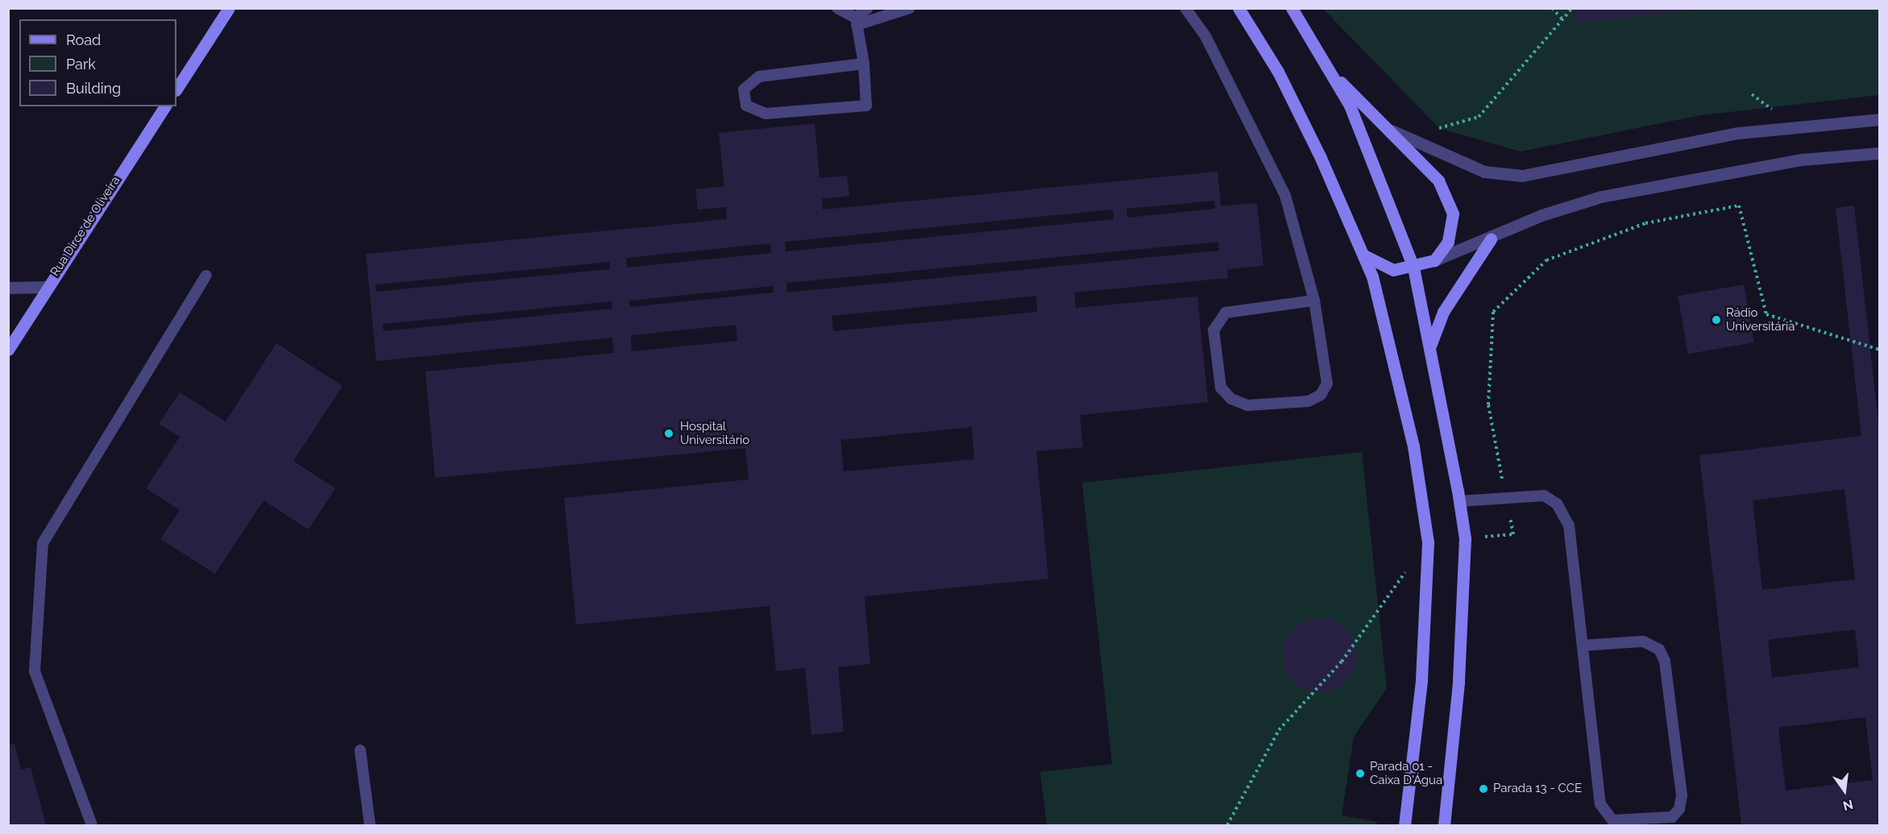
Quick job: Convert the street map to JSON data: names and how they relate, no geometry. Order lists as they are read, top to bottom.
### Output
{
  "streets": {
    "main road": ["Rua Dirce de Oliveira"]
  },
  "places": [
    "Rádio Universitária",
    "Hospital Universitário",
    "Parada 01 - Caixa D'Água",
    "Parada 13 - CCE"
  ],
  "legend": ["Road", "Park", "Building"],
  "north": "bottom"
}
